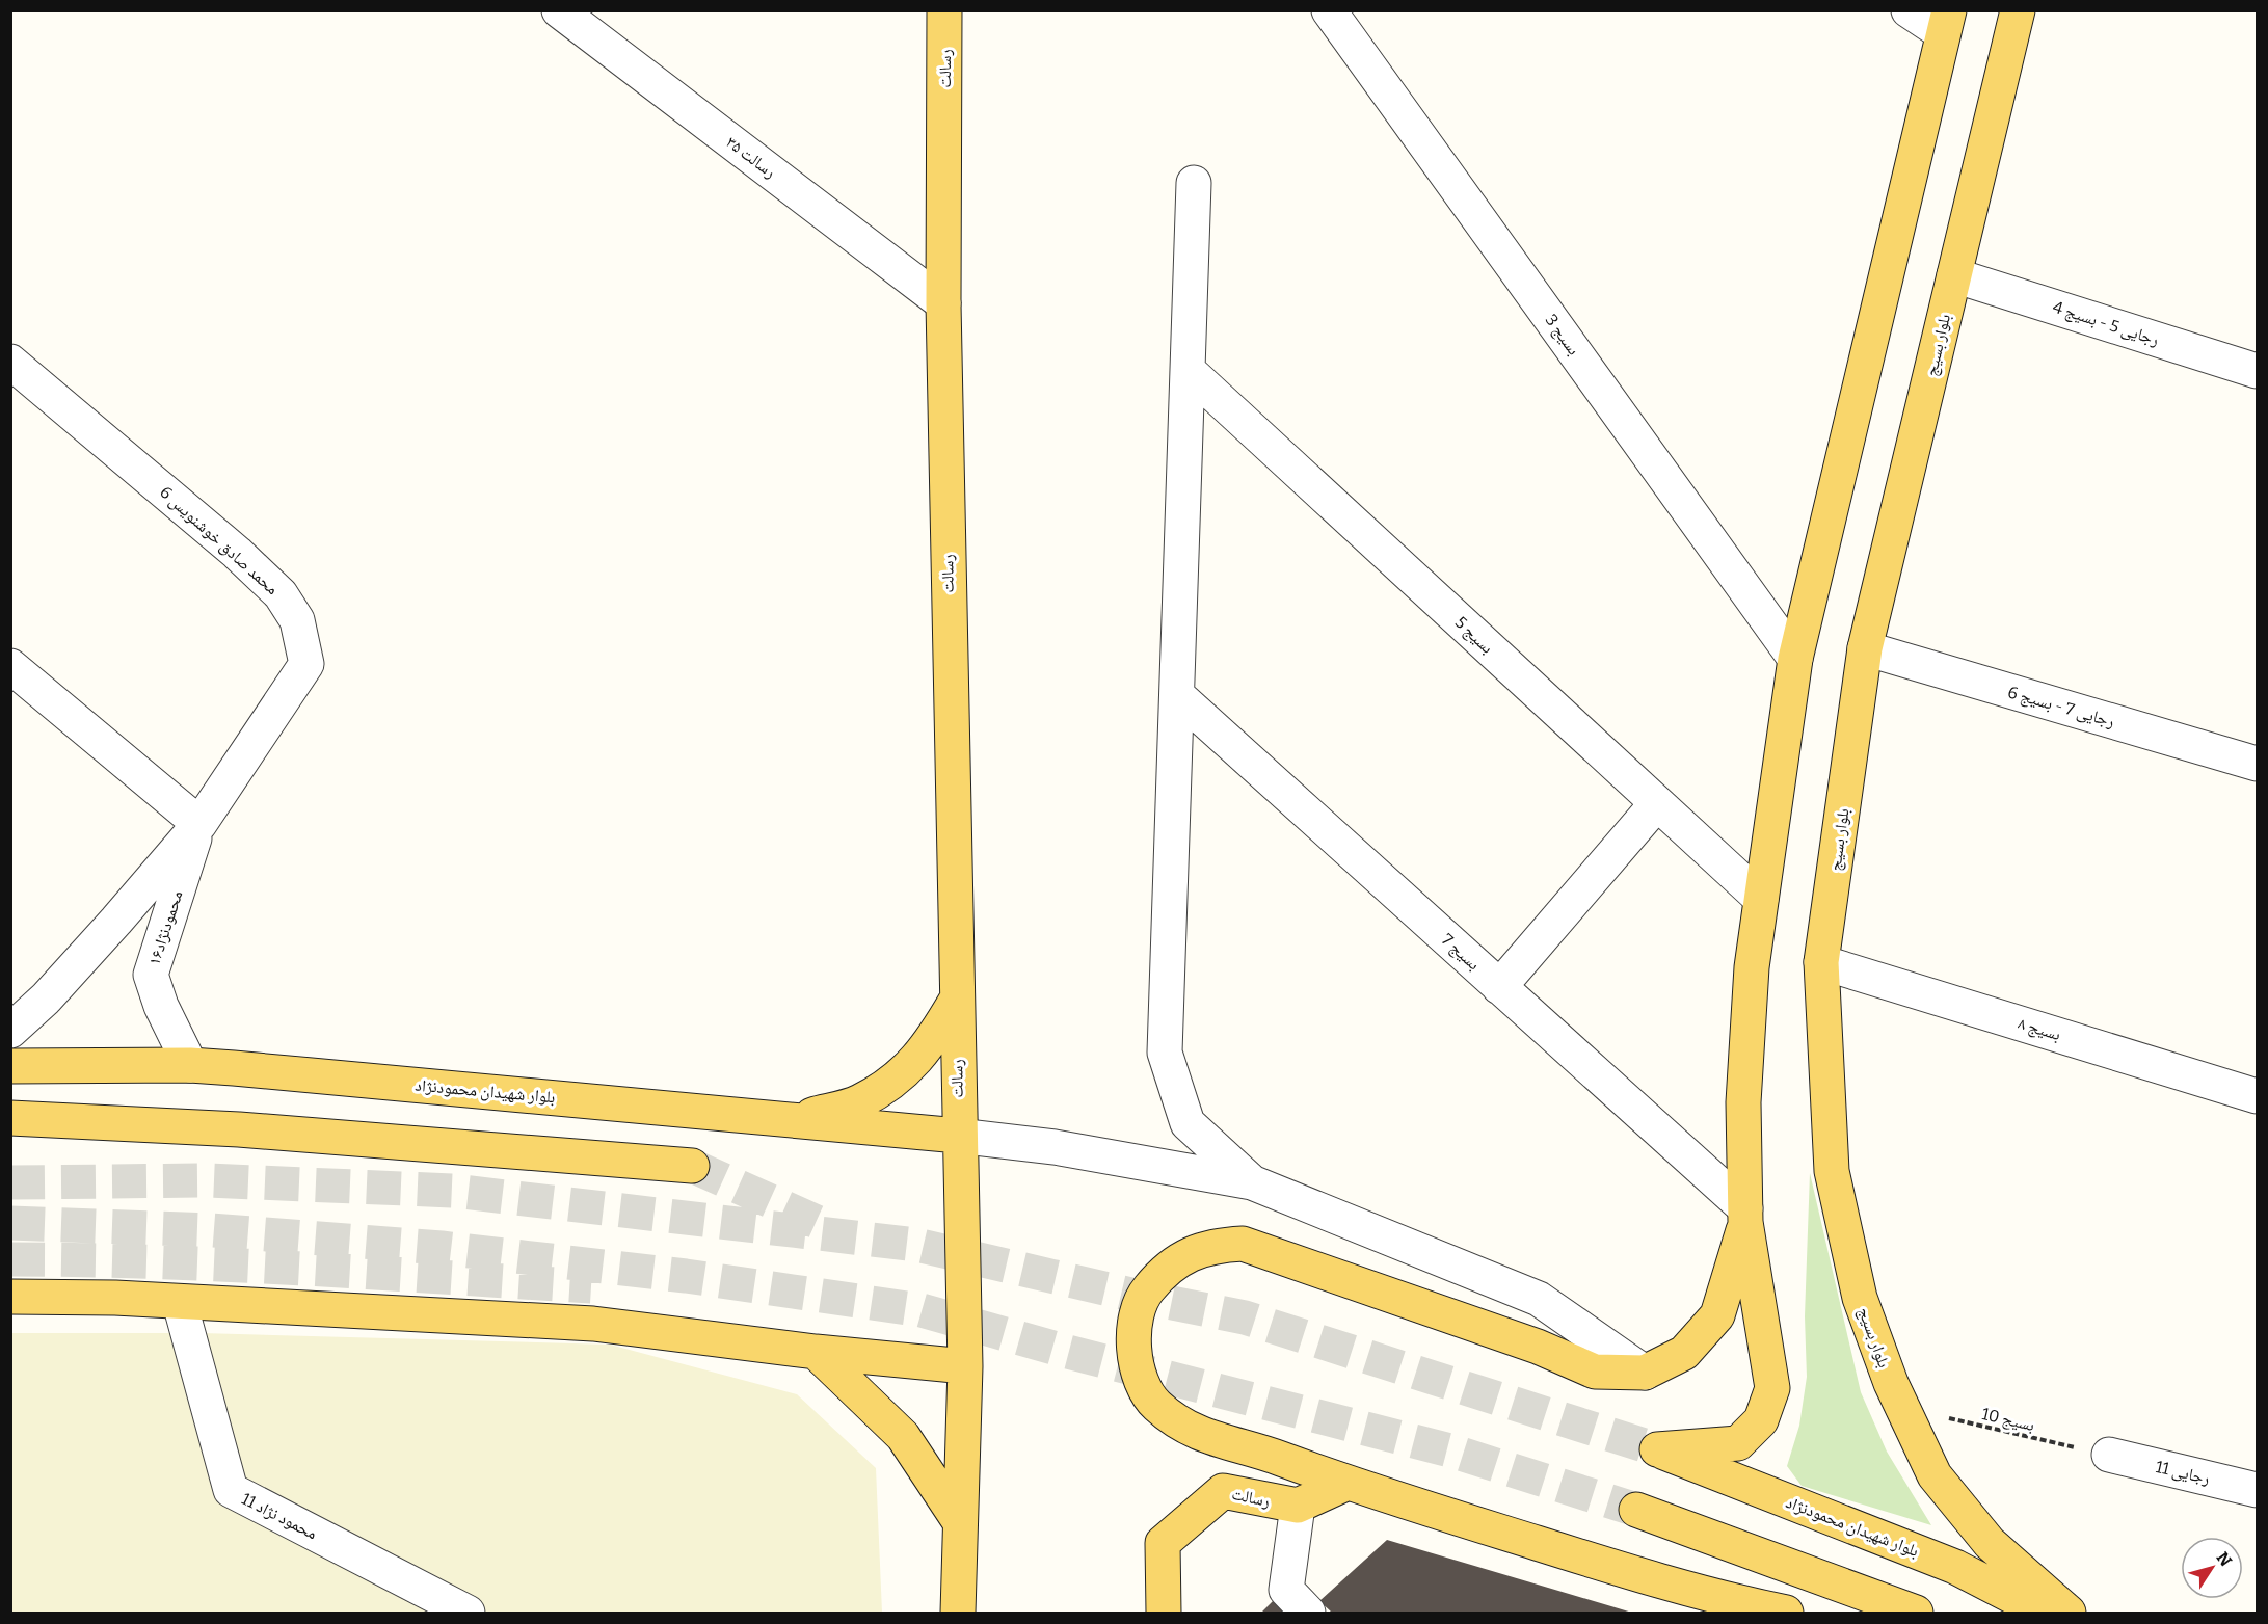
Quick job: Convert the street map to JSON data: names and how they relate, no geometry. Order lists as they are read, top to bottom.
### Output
{
  "streets": {
    "main road": ["رسالت", "بلوار بسیج", "بلوار شهیدان محمودنژاد"],
    "street": [
      "رسالت ۳۵",
      "رجایی 5 - بسیج 4",
      "بسیج 3",
      "محمد صادق خوشنویس 6",
      "بسیج 5",
      "رجایی 7 - بسیج 6",
      "محمودنژاد۱۶",
      "بسیج 7",
      "بسیج ۸",
      "رجایی 11",
      "محمود نژاد 11"
    ],
    "path": ["بسیج 10"]
  },
  "crossings": [
    ["رسالت", "رسالت ۳۵"],
    ["رسالت", "بلوار شهیدان محمودنژاد"],
    ["رجایی 5 - بسیج 4", "بلوار بسیج"],
    ["بلوار بسیج", "رجایی 7 - بسیج 6"],
    ["بلوار بسیج", "بسیج ۸"],
    ["بلوار بسیج", "بسیج 10"],
    ["محمد صادق خوشنویس 6", "محمودنژاد۱۶"],
    ["محمودنژاد۱۶", "بلوار شهیدان محمودنژاد"],
    ["بسیج 7", "بلوار شهیدان محمودنژاد"],
    ["بسیج 10", "رجایی 11"]
  ],
  "north": "top right"
}
